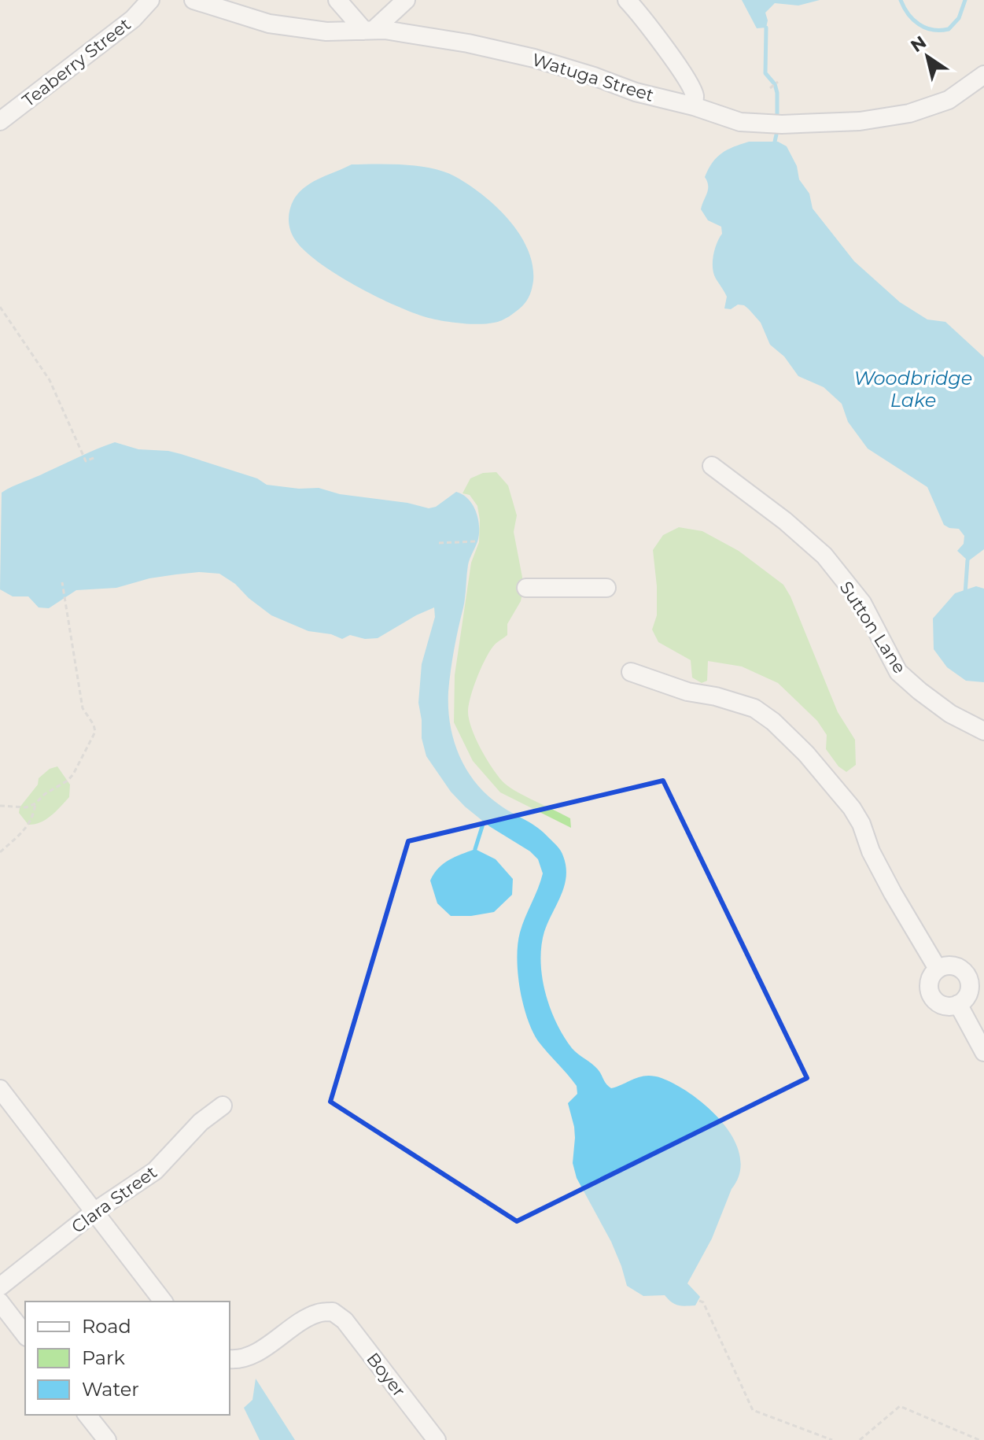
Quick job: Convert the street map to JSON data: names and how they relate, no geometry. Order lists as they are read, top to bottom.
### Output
{
  "streets": {
    "street": [
      "Teaberry Street",
      "Watuga Street",
      "Sutton Lane",
      "Clara Street",
      "Boyer"
    ]
  },
  "water": ["Woodbridge Lake"],
  "legend": ["Road", "Park", "Water"],
  "north": "top left"
}
